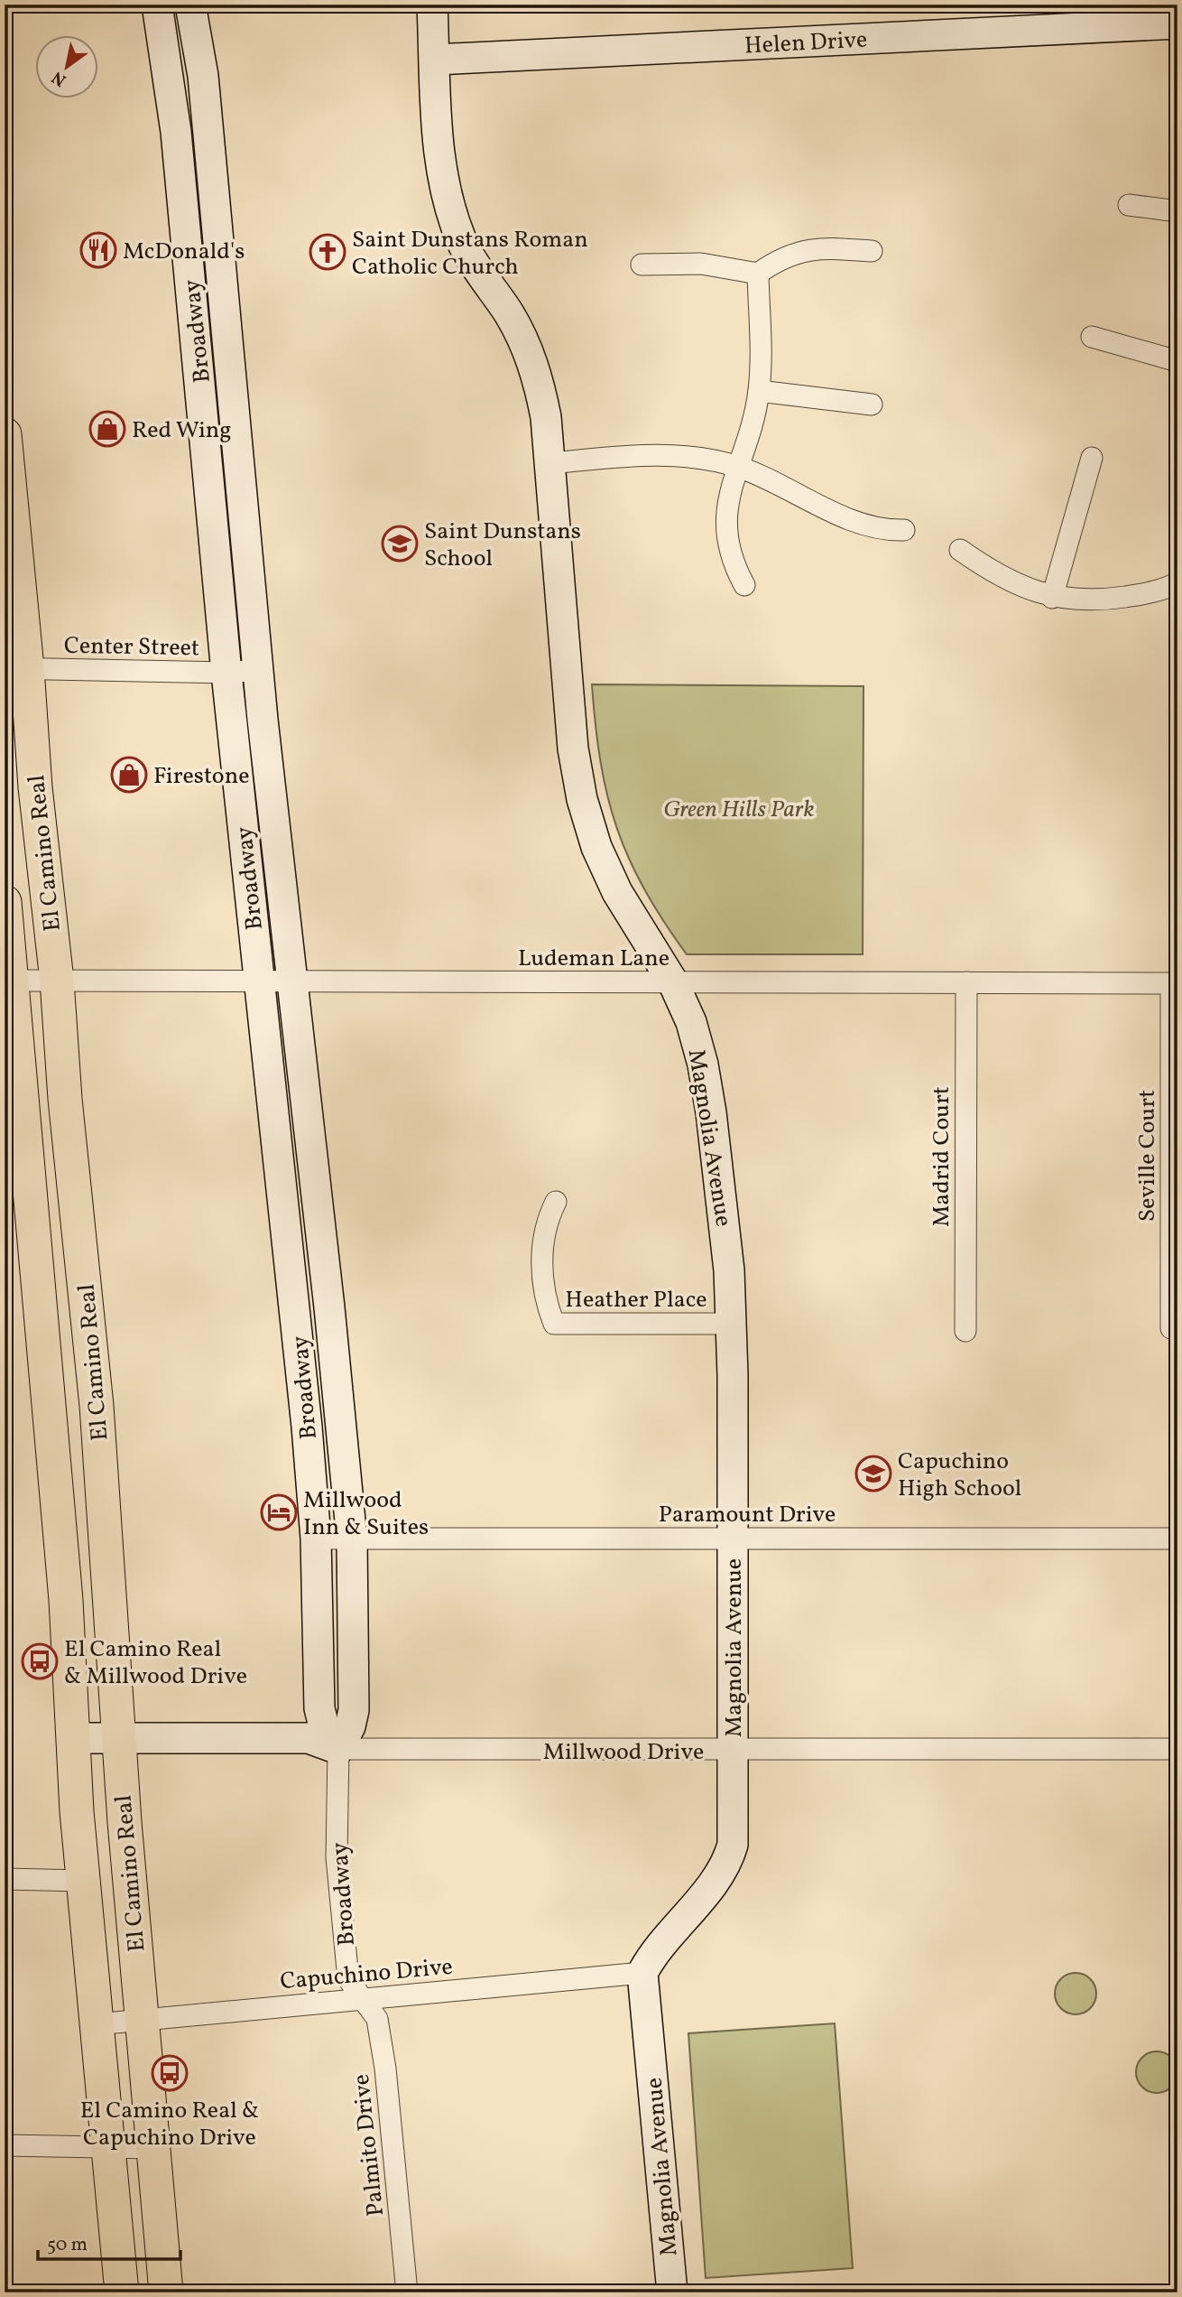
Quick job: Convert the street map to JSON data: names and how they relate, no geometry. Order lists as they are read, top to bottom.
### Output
{
  "streets": {
    "main road": ["El Camino Real"],
    "street": [
      "Helen Drive",
      "Broadway",
      "Center Street",
      "Ludeman Lane",
      "Magnolia Avenue",
      "Seville Court",
      "Madrid Court",
      "Heather Place",
      "Paramount Drive",
      "Millwood Drive",
      "Capuchino Drive",
      "Palmito Drive"
    ]
  },
  "crossings": [
    ["Helen Drive", "Magnolia Avenue"],
    ["Broadway", "Center Street"],
    ["Broadway", "Ludeman Lane"],
    ["Broadway", "Paramount Drive"],
    ["Broadway", "Millwood Drive"],
    ["Broadway", "Capuchino Drive"],
    ["Broadway", "Palmito Drive"],
    ["Center Street", "El Camino Real"],
    ["El Camino Real", "Ludeman Lane"],
    ["El Camino Real", "Millwood Drive"],
    ["El Camino Real", "Capuchino Drive"],
    ["Ludeman Lane", "Magnolia Avenue"],
    ["Ludeman Lane", "Seville Court"],
    ["Ludeman Lane", "Madrid Court"],
    ["Magnolia Avenue", "Heather Place"],
    ["Magnolia Avenue", "Paramount Drive"],
    ["Magnolia Avenue", "Millwood Drive"],
    ["Magnolia Avenue", "Capuchino Drive"],
    ["Capuchino Drive", "Palmito Drive"]
  ],
  "parks": ["Green Hills Park"],
  "places": {
    "restaurant": ["McDonald's"],
    "church": ["Saint Dunstans Roman Catholic Church"],
    "shop": ["Red Wing", "Firestone"],
    "school or university": ["Saint Dunstans School", "Capuchino High School"],
    "hotel": ["Millwood Inn & Suites"],
    "bus stop": ["El Camino Real & Millwood Drive", "El Camino Real & Capuchino Drive"]
  },
  "scale_bar": "50 m",
  "north": "bottom left"
}
